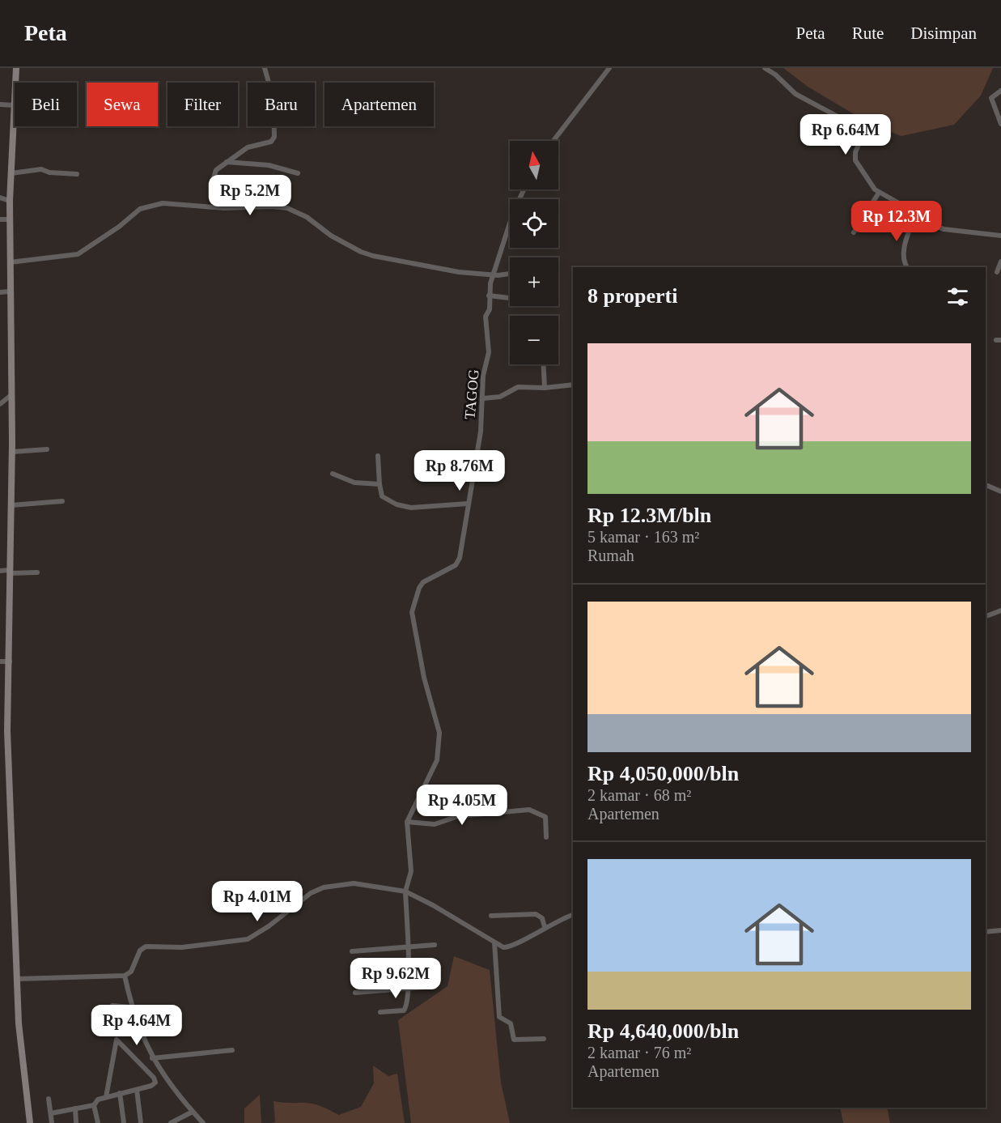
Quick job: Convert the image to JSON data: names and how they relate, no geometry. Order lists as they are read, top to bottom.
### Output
{
  "streets": {
    "street": ["TAGOG"]
  },
  "north": "top",
  "page": {
    "header": "Peta",
    "nav": ["Peta", "Rute", "Disimpan"],
    "chip": [
      "Beli",
      "Sewa",
      "Filter",
      "Baru",
      "Apartemen"
    ],
    "price": [
      "Rp 6.64M",
      "Rp 5.2M",
      "Rp 12.3M",
      "Rp 8.76M",
      "Rp 4.05M",
      "Rp 4.01M",
      "Rp 9.62M",
      "Rp 4.64M"
    ],
    "map_buttons": ["+", "−"],
    "heading": "8 properti",
    "list": [
      {
        "name": "Rp 12.3M/bln",
        "note": "5 kamar · 163 m² · Rumah"
      },
      {
        "name": "Rp 4,050,000/bln",
        "note": "2 kamar · 68 m² · Apartemen"
      },
      {
        "name": "Rp 4,640,000/bln",
        "note": "2 kamar · 76 m² · Apartemen"
      }
    ]
  }
}
